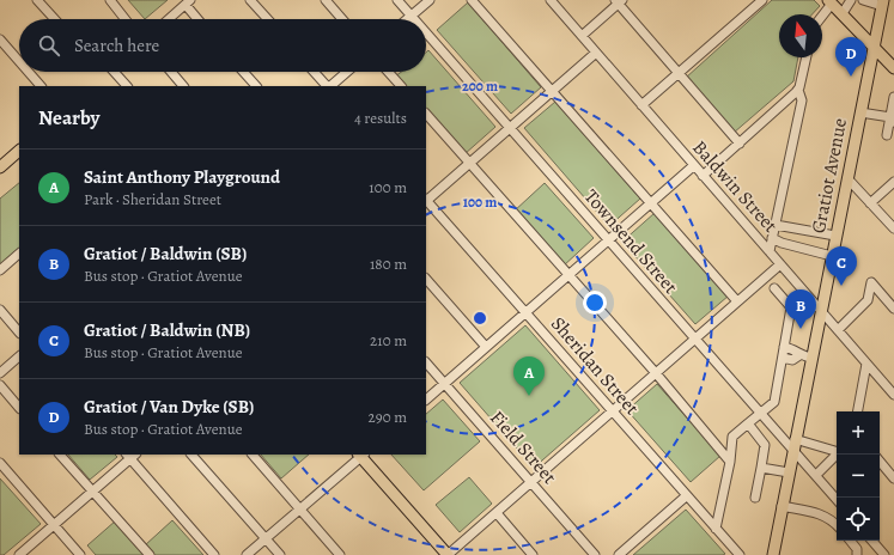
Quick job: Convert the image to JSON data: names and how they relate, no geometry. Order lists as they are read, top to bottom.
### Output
{
  "streets": {
    "main road": ["Gratiot Avenue"],
    "street": [
      "Baldwin Street",
      "Townsend Street",
      "Sheridan Street",
      "Field Street"
    ]
  },
  "crossings": [
    ["Gratiot Avenue", "Baldwin Street"],
    ["Gratiot Avenue", "Townsend Street"]
  ],
  "north": "top",
  "page": {
    "search": "Search here",
    "pins": [
      "D",
      "C",
      "B",
      "A"
    ],
    "heading": ["Nearby", "4 results"],
    "list": [
      {
        "mark": "A",
        "name": "Saint Anthony Playground",
        "note": "Park · Sheridan Street",
        "value": "100 m"
      },
      {
        "mark": "B",
        "name": "Gratiot / Baldwin (SB)",
        "note": "Bus stop · Gratiot Avenue",
        "value": "180 m"
      },
      {
        "mark": "C",
        "name": "Gratiot / Baldwin (NB)",
        "note": "Bus stop · Gratiot Avenue",
        "value": "210 m"
      },
      {
        "mark": "D",
        "name": "Gratiot / Van Dyke (SB)",
        "note": "Bus stop · Gratiot Avenue",
        "value": "290 m"
      }
    ],
    "map_buttons": ["+", "−"]
  },
  "rings": ["200 m", "100 m"]
}
